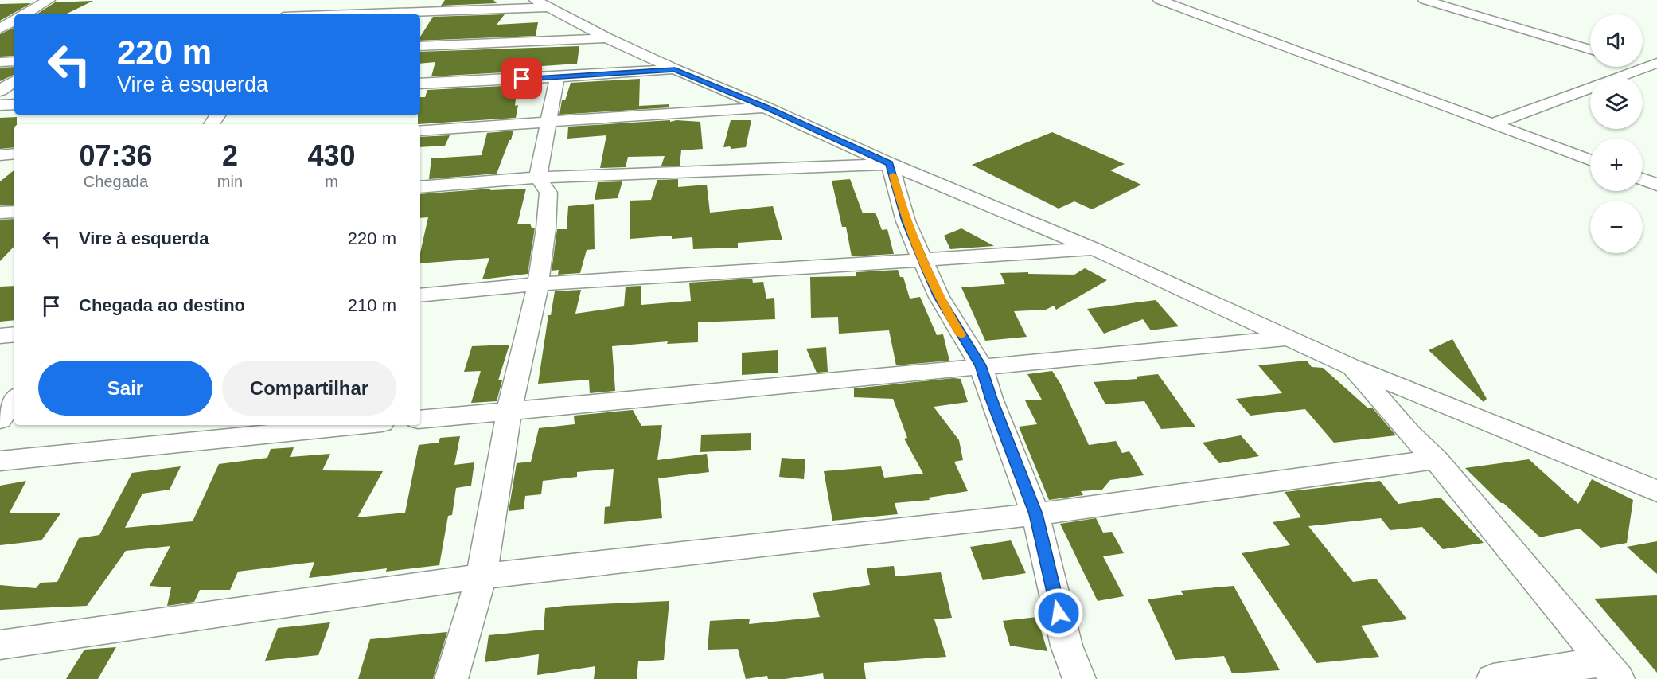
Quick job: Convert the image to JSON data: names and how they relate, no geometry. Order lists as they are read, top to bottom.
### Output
{
  "page": {
    "map_buttons": ["+", "−"],
    "turn": ["220 m", "Vire à esquerda"],
    "eta": [
      "07:36",
      "Chegada",
      "2",
      "min",
      "430",
      "m"
    ],
    "list": [
      {
        "name": "Vire à esquerda",
        "value": "220 m"
      },
      {
        "name": "Chegada ao destino",
        "value": "210 m"
      }
    ],
    "buttons": ["Sair", "Compartilhar"]
  }
}
